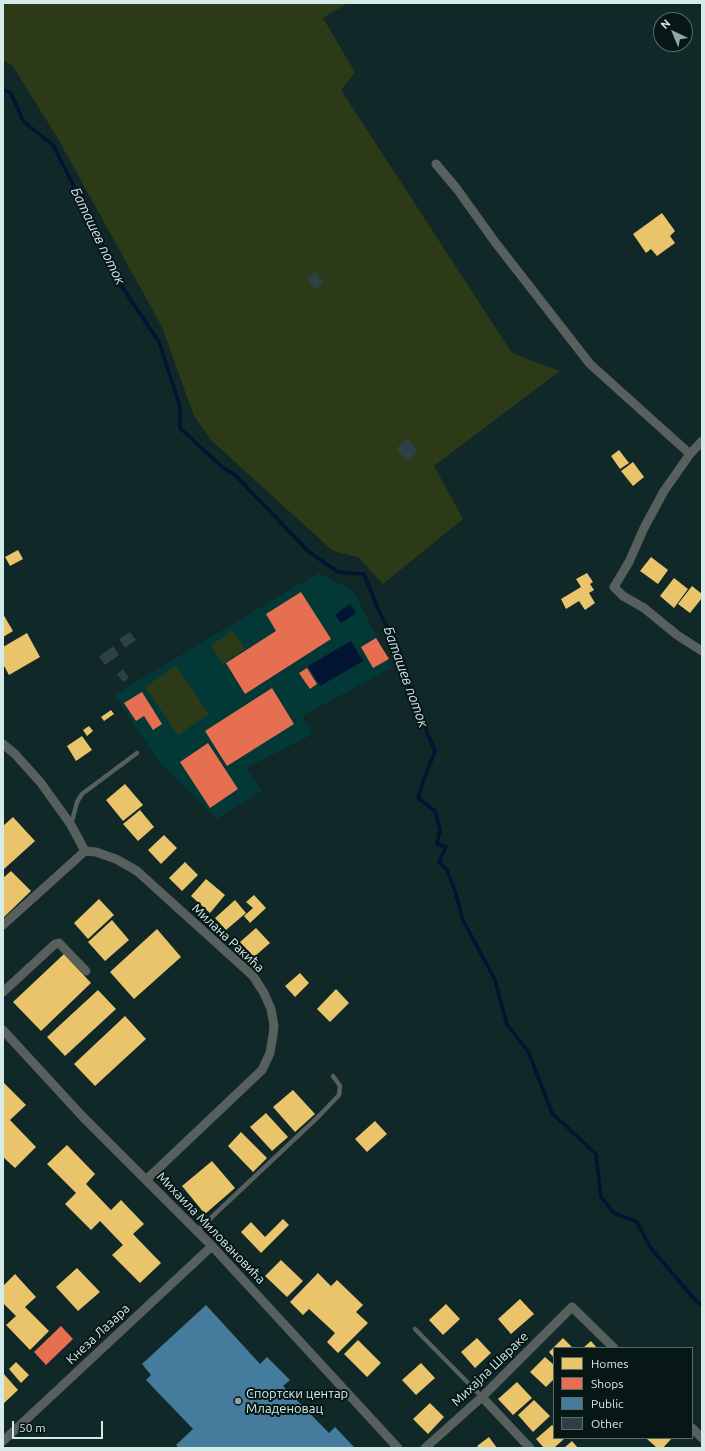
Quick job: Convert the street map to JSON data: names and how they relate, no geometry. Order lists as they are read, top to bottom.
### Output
{
  "streets": {
    "street": [
      "Милана Ракића",
      "Михаила Миловановића",
      "Кнеза Лазара",
      "Михајла Швраке"
    ]
  },
  "crossings": [
    ["Милана Ракића", "Михаила Миловановића"],
    ["Михаила Миловановића", "Кнеза Лазара"]
  ],
  "water": ["Баташев поток"],
  "places": ["Спортски центар Младеновац"],
  "legend": [
    "Homes",
    "Shops",
    "Public",
    "Other"
  ],
  "scale_bar": "50 m",
  "north": "top left"
}
